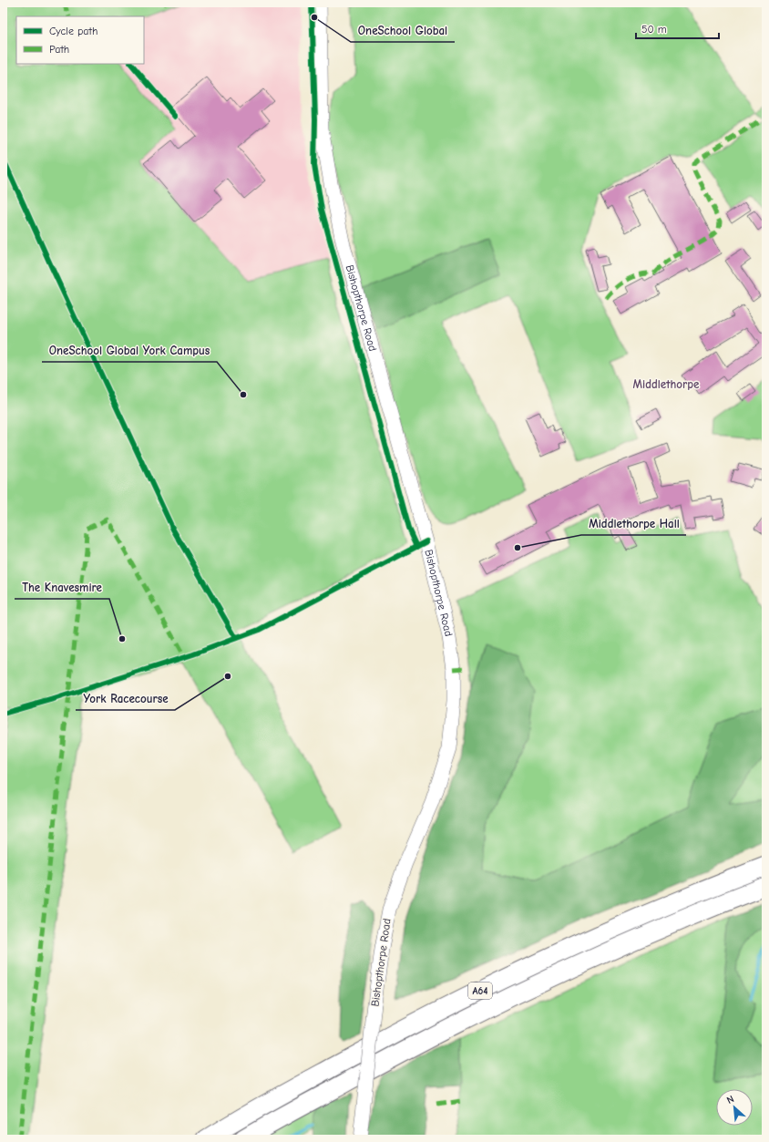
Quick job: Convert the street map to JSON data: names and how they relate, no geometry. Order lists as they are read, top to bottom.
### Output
{
  "streets": {
    "highway": ["A64"],
    "street": ["Bishopthorpe Road"]
  },
  "districts": ["Middlethorpe"],
  "places": [
    "OneSchool Global",
    "OneSchool Global York Campus",
    "Middlethorpe Hall",
    "The Knavesmire",
    "York Racecourse"
  ],
  "legend": ["Cycle path", "Path"],
  "scale_bar": "50 m",
  "north": "top left"
}
